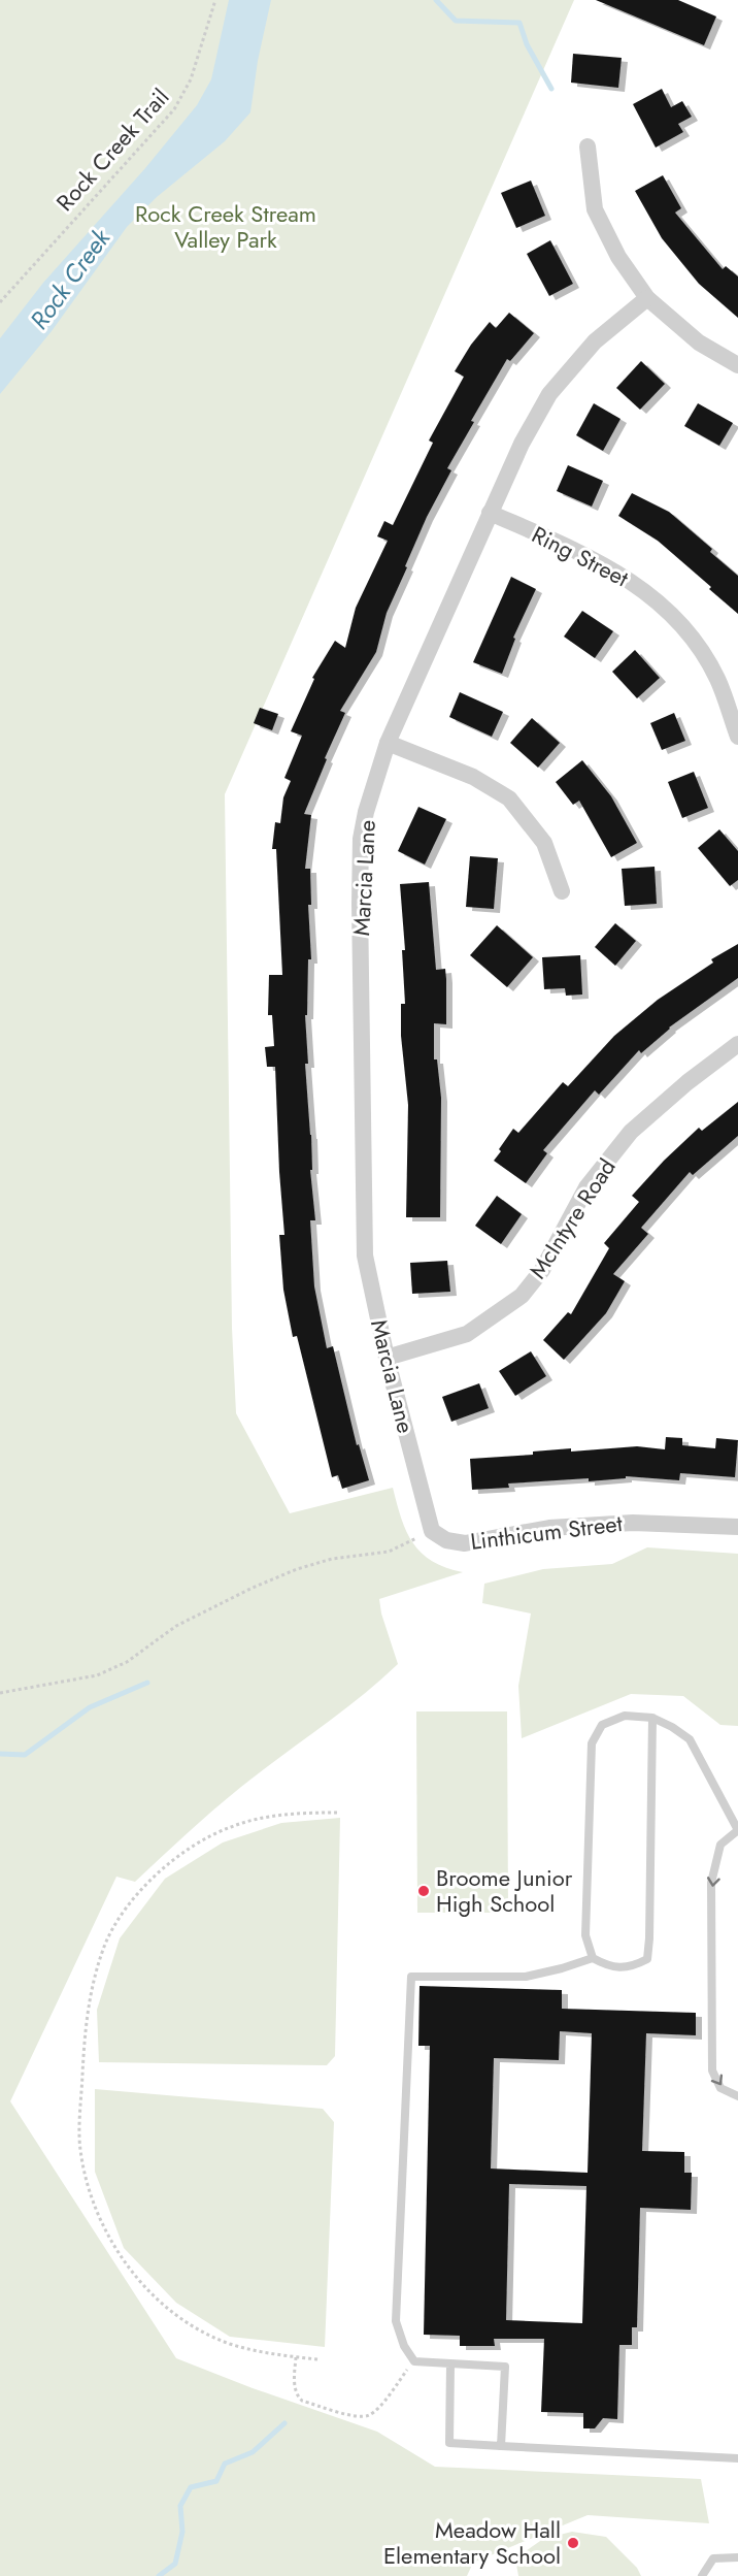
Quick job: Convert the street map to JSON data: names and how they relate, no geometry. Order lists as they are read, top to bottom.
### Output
{
  "streets": {
    "street": [
      "Ring Street",
      "Marcia Lane",
      "McIntyre Road",
      "Linthicum Street"
    ],
    "path": ["Rock Creek Trail"]
  },
  "crossings": [
    ["Ring Street", "Marcia Lane"],
    ["Marcia Lane", "McIntyre Road"],
    ["Marcia Lane", "Linthicum Street"]
  ],
  "water": ["Rock Creek"],
  "parks": ["Rock Creek Stream Valley Park"],
  "places": ["Broome Junior High School", "Meadow Hall Elementary School"]
}
